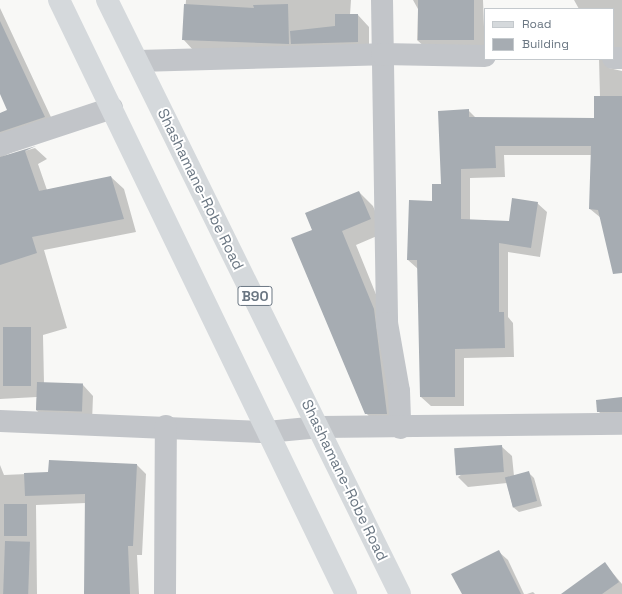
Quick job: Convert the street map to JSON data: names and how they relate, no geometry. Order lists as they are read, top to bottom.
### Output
{
  "streets": {
    "main road": ["Shashamane-Robe Road", "B90"]
  },
  "legend": ["Road", "Building"]
}
